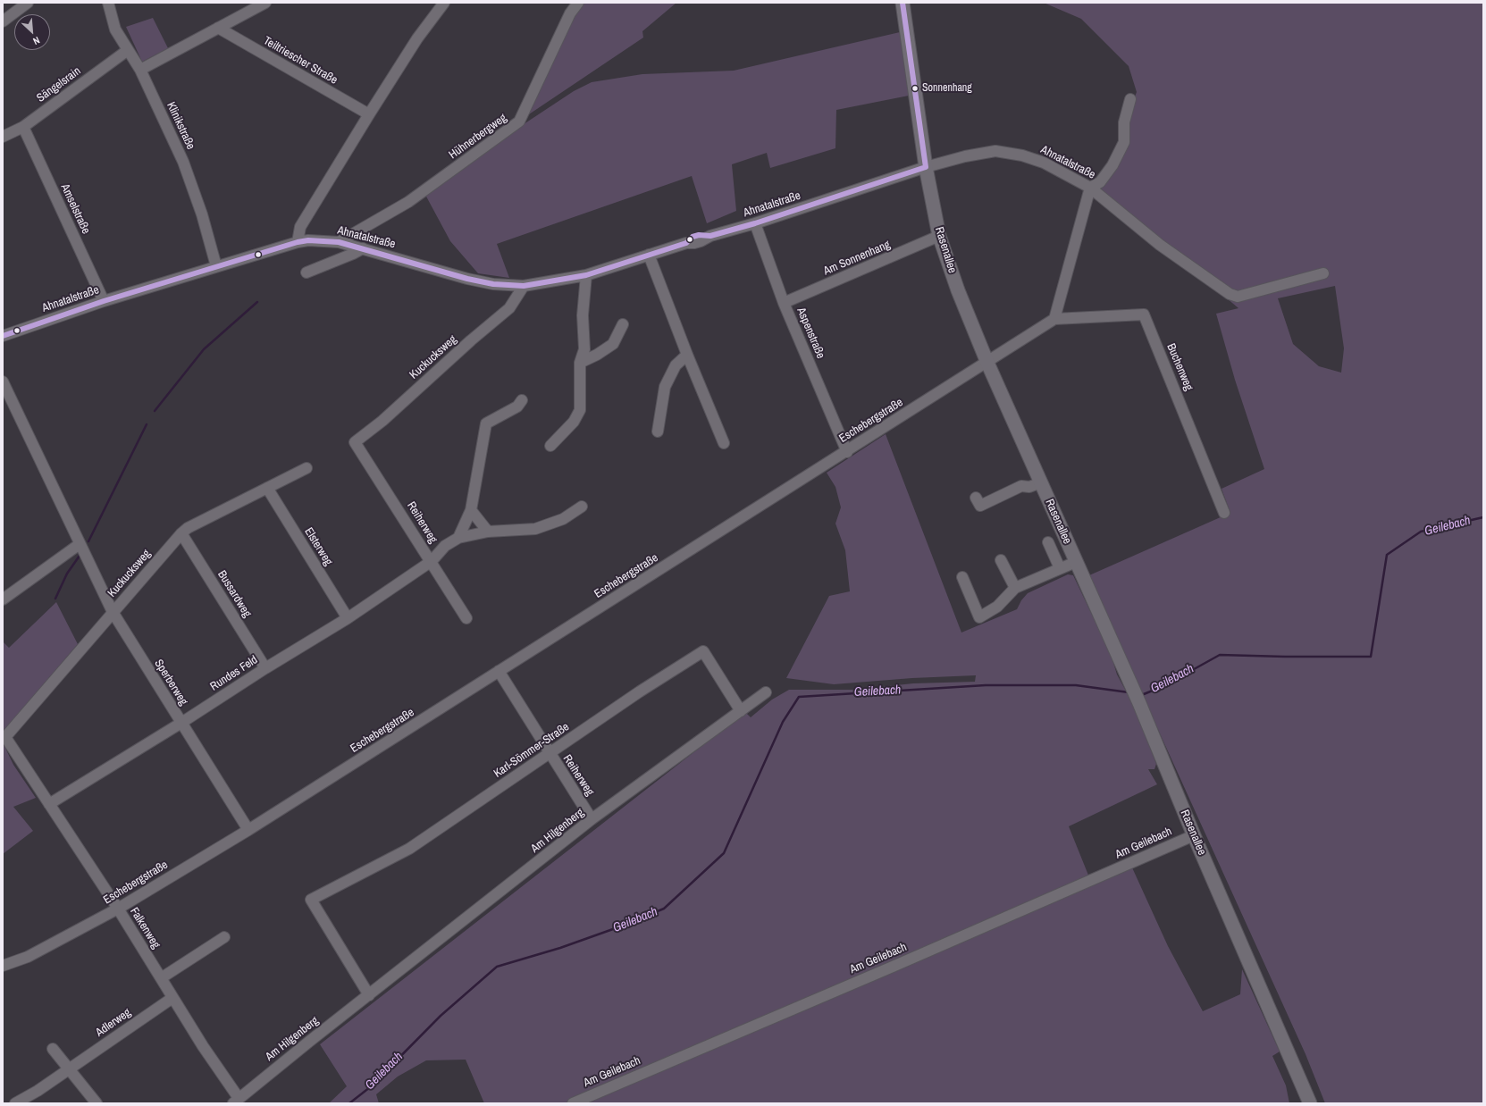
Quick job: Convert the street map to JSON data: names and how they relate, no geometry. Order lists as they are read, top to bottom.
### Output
{
  "streets": {
    "main road": ["Rasenallee"],
    "street": [
      "Teiltriescher Straße",
      "Sängelsrain",
      "Klinikstraße",
      "Hühnerbergweg",
      "Ahnatalstraße",
      "Amselstraße",
      "Am Sonnenhang",
      "Aspenstraße",
      "Kuckucksweg",
      "Buchenweg",
      "Eschebergstraße",
      "Reiherweg",
      "Elsterweg",
      "Bussardweg",
      "Rundes Feld",
      "Sperberweg",
      "Karl-Sömmer-Straße",
      "Am Hilgenberg",
      "Am Geilebach",
      "Falkenweg",
      "Adlerweg"
    ]
  },
  "crossings": [
    ["Sängelsrain", "Klinikstraße"],
    ["Sängelsrain", "Amselstraße"],
    ["Klinikstraße", "Ahnatalstraße"],
    ["Hühnerbergweg", "Ahnatalstraße"],
    ["Ahnatalstraße", "Amselstraße"],
    ["Ahnatalstraße", "Rasenallee"],
    ["Ahnatalstraße", "Aspenstraße"],
    ["Ahnatalstraße", "Kuckucksweg"],
    ["Rasenallee", "Am Sonnenhang"],
    ["Rasenallee", "Eschebergstraße"],
    ["Rasenallee", "Am Geilebach"],
    ["Am Sonnenhang", "Aspenstraße"],
    ["Aspenstraße", "Eschebergstraße"],
    ["Kuckucksweg", "Reiherweg"],
    ["Kuckucksweg", "Elsterweg"],
    ["Kuckucksweg", "Bussardweg"],
    ["Kuckucksweg", "Sperberweg"],
    ["Kuckucksweg", "Falkenweg"],
    ["Buchenweg", "Eschebergstraße"],
    ["Eschebergstraße", "Reiherweg"],
    ["Eschebergstraße", "Sperberweg"],
    ["Eschebergstraße", "Falkenweg"],
    ["Reiherweg", "Rundes Feld"],
    ["Reiherweg", "Karl-Sömmer-Straße"],
    ["Reiherweg", "Am Hilgenberg"],
    ["Elsterweg", "Rundes Feld"],
    ["Bussardweg", "Rundes Feld"],
    ["Rundes Feld", "Sperberweg"],
    ["Rundes Feld", "Falkenweg"],
    ["Karl-Sömmer-Straße", "Am Hilgenberg"],
    ["Am Hilgenberg", "Falkenweg"],
    ["Falkenweg", "Adlerweg"]
  ],
  "water": ["Geilebach"],
  "places": ["Sonnenhang"],
  "north": "bottom right"
}
